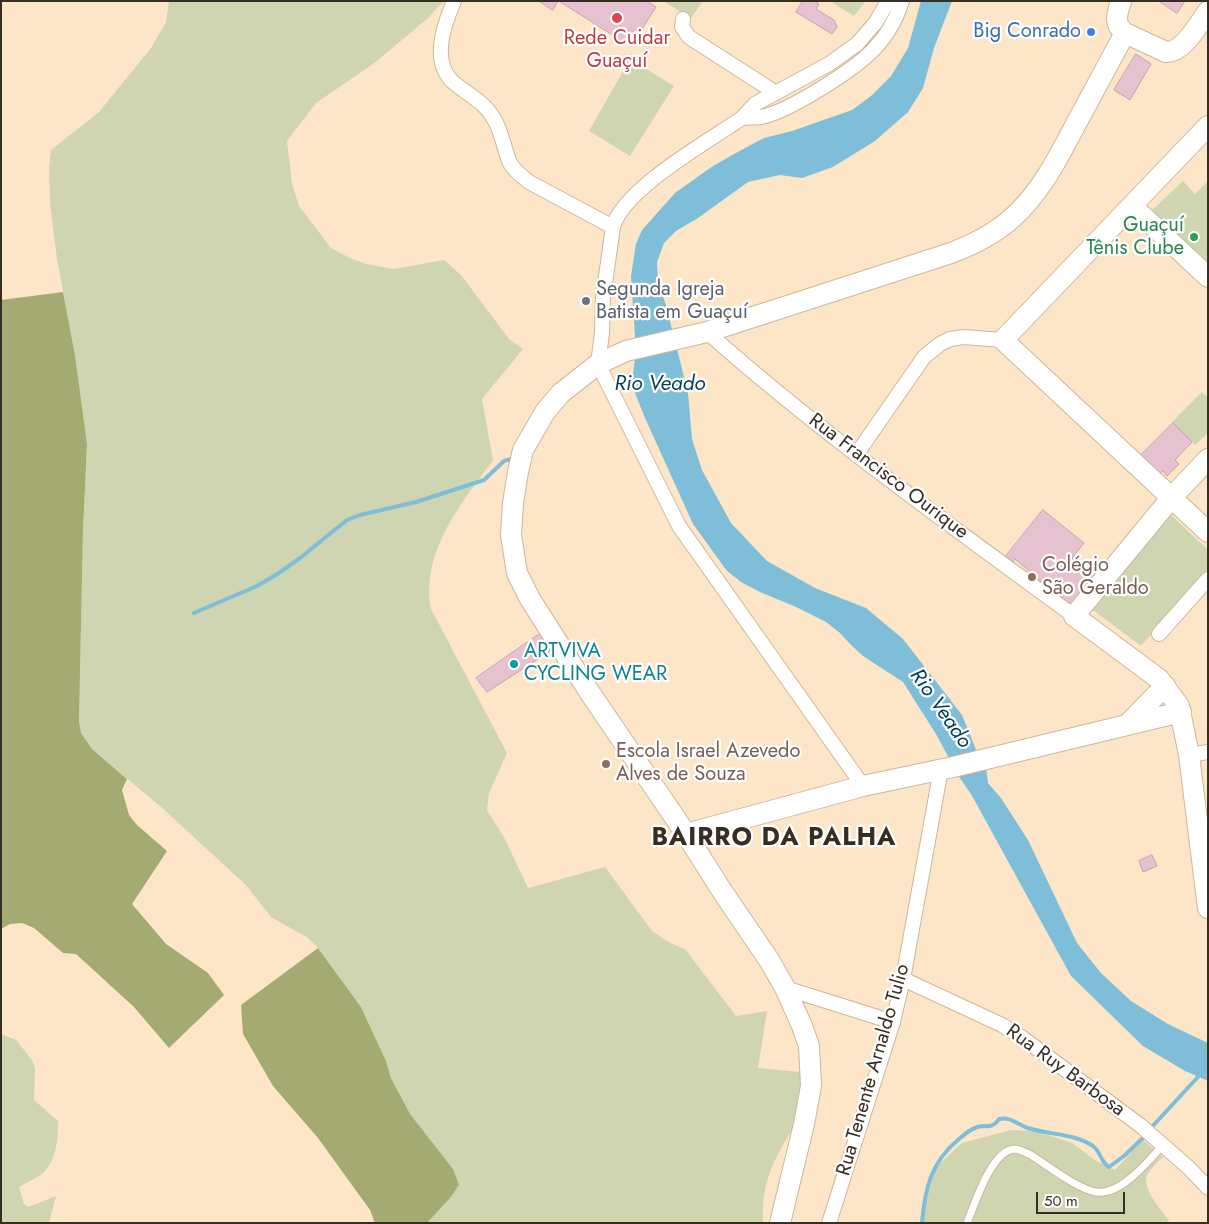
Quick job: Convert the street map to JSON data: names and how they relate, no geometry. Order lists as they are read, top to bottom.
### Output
{
  "streets": {
    "street": ["Rua Francisco Ourique", "Rua Tenente Arnaldo Tulio", "Rua Ruy Barbosa"]
  },
  "crossings": [
    ["Rua Tenente Arnaldo Tulio", "Rua Ruy Barbosa"]
  ],
  "districts": ["BAIRRO DA PALHA"],
  "water": ["Rio Veado"],
  "places": [
    "Rede Cuidar Guaçuí",
    "Big Conrado",
    "Guaçuí Tênis Clube",
    "Segunda Igreja Batista em Guaçuí",
    "Colégio São Geraldo",
    "ARTVIVA CYCLING WEAR",
    "Escola Israel Azevedo Alves de Souza"
  ],
  "scale_bar": "50 m"
}
